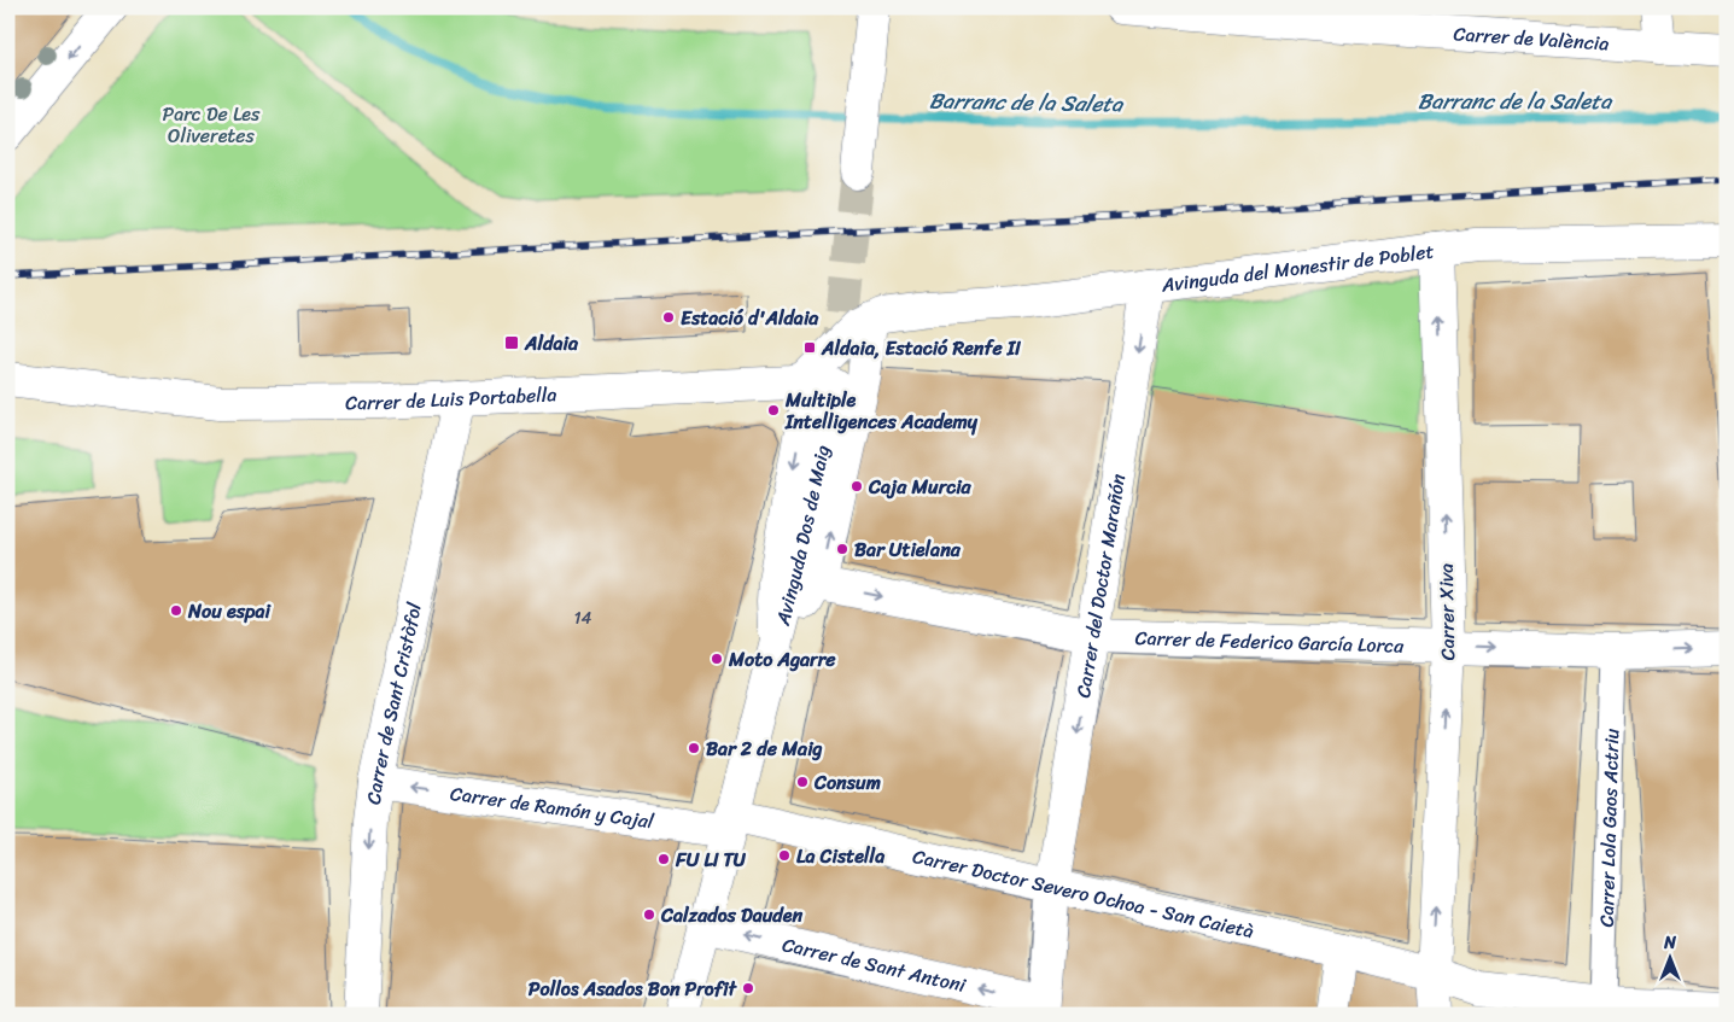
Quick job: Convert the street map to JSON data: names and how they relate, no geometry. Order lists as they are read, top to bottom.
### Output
{
  "streets": {
    "street": [
      "Carrer de València",
      "Avinguda del Monestir de Poblet",
      "Carrer de Luis Portabella",
      "Avinguda Dos de Maig",
      "Carrer del Doctor Marañón",
      "Carrer Xiva",
      "Carrer de Federico García Lorca",
      "Carrer de Sant Cristòfol",
      "Carrer de Ramón y Cajal",
      "Carrer Lola Gaos Actriu",
      "Carrer Doctor Severo Ochoa - San Caietà",
      "Carrer de Sant Antoni"
    ]
  },
  "crossings": [
    ["Avinguda del Monestir de Poblet", "Avinguda Dos de Maig"],
    ["Avinguda del Monestir de Poblet", "Carrer del Doctor Marañón"],
    ["Avinguda del Monestir de Poblet", "Carrer Xiva"],
    ["Carrer de Luis Portabella", "Avinguda Dos de Maig"],
    ["Carrer de Luis Portabella", "Carrer de Sant Cristòfol"],
    ["Avinguda Dos de Maig", "Carrer de Federico García Lorca"],
    ["Avinguda Dos de Maig", "Carrer de Ramón y Cajal"],
    ["Avinguda Dos de Maig", "Carrer Doctor Severo Ochoa - San Caietà"],
    ["Avinguda Dos de Maig", "Carrer de Sant Antoni"],
    ["Carrer del Doctor Marañón", "Carrer de Federico García Lorca"],
    ["Carrer del Doctor Marañón", "Carrer Doctor Severo Ochoa - San Caietà"],
    ["Carrer del Doctor Marañón", "Carrer de Sant Antoni"],
    ["Carrer Xiva", "Carrer de Federico García Lorca"],
    ["Carrer Xiva", "Carrer Doctor Severo Ochoa - San Caietà"],
    ["Carrer de Federico García Lorca", "Carrer Lola Gaos Actriu"],
    ["Carrer de Sant Cristòfol", "Carrer de Ramón y Cajal"],
    ["Carrer de Ramón y Cajal", "Carrer Doctor Severo Ochoa - San Caietà"],
    ["Carrer Lola Gaos Actriu", "Carrer Doctor Severo Ochoa - San Caietà"]
  ],
  "one_way": [
    "Carrer del Doctor Marañón",
    "Carrer Xiva",
    "Carrer de Federico García Lorca",
    "Carrer de Sant Cristòfol",
    "Carrer de Ramón y Cajal",
    "Carrer de Sant Antoni"
  ],
  "water": ["Barranc de la Saleta"],
  "parks": ["Parc De Les Oliveretes"],
  "places": {
    "other": [
      "Estació d'Aldaia",
      "Multiple Intelligences Academy",
      "Caja Murcia",
      "Bar Utielana",
      "Nou espai",
      "Moto Agarre",
      "Bar 2 de Maig",
      "Consum",
      "La Cistella",
      "FU LI TU",
      "Calzados Dauden",
      "Pollos Asados Bon Profit"
    ],
    "transit": ["Aldaia", "Aldaia, Estació Renfe II"]
  },
  "house_numbers": ["14"],
  "north": "top"
}
